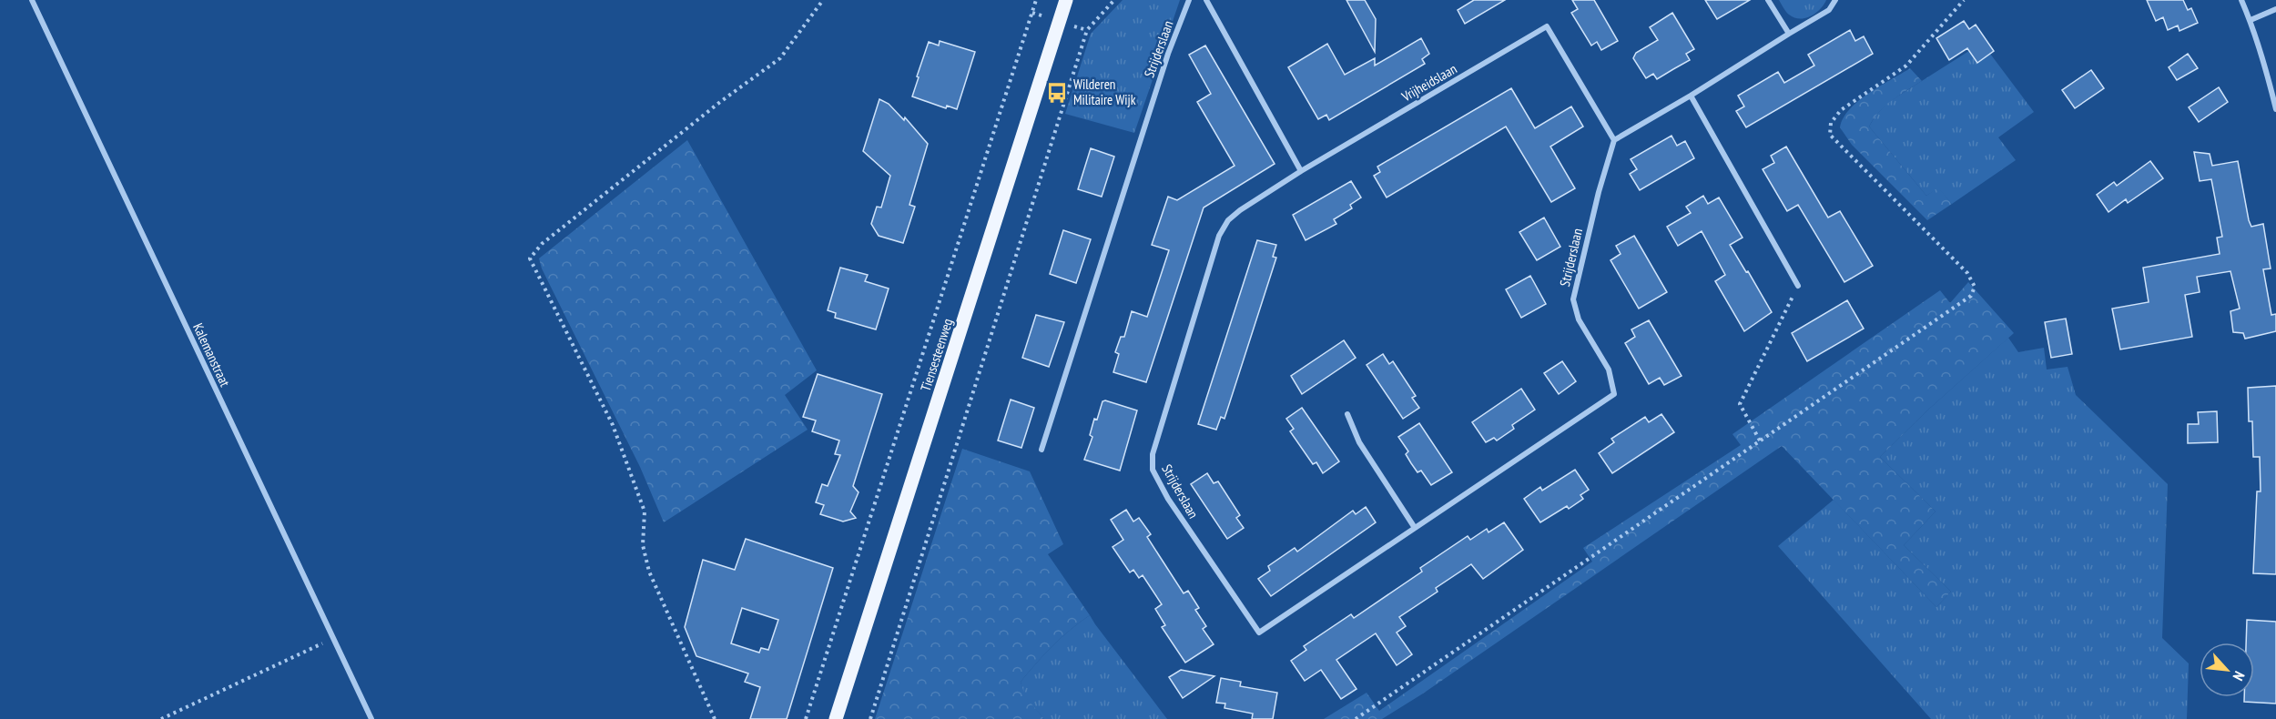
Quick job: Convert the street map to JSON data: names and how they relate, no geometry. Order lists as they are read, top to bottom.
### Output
{
  "streets": {
    "main road": ["Tiensesteenweg"],
    "street": ["Strijderslaan", "Vrijheidslaan", "Kalemanstraat"]
  },
  "crossings": [
    ["Strijderslaan", "Vrijheidslaan"]
  ],
  "places": {
    "bus stop": ["Wilderen Militaire Wijk"]
  },
  "north": "bottom right"
}
